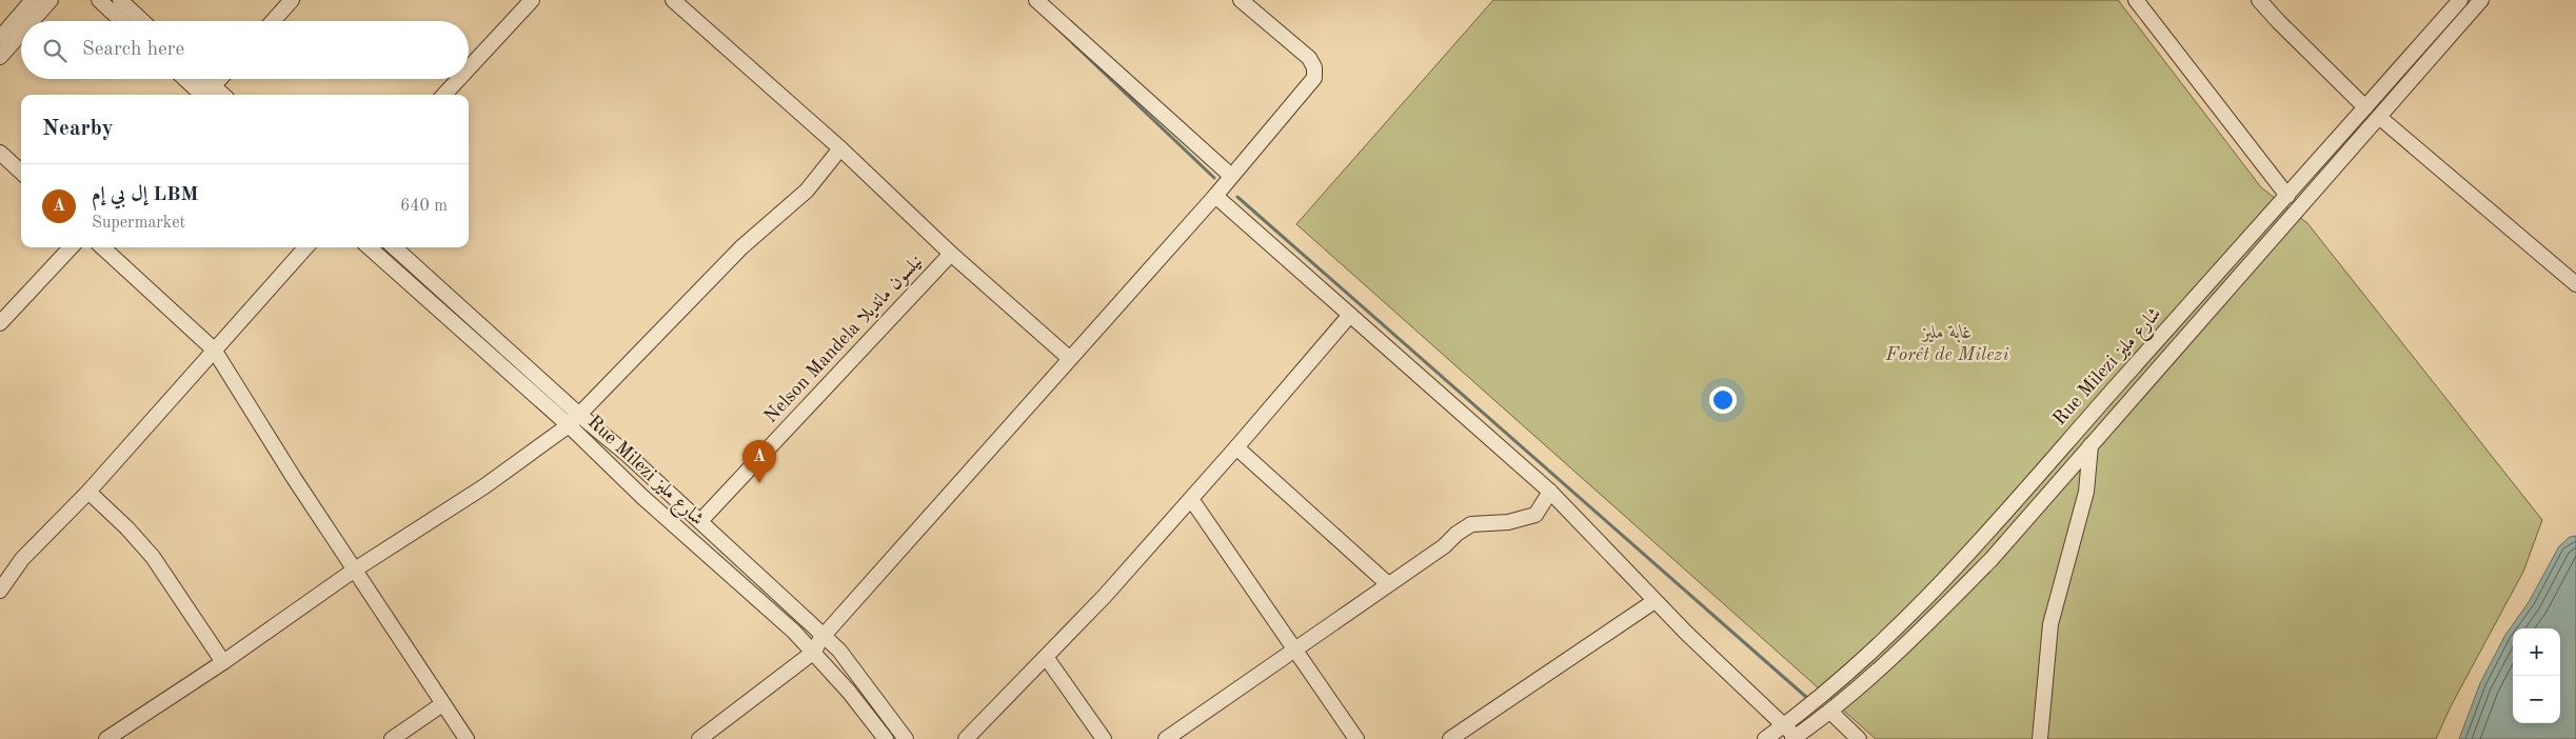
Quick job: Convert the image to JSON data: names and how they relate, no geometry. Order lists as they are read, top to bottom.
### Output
{
  "streets": {
    "street": ["Nelson Mandela نيلسون مانديلا", "Rue Milezi شارع مليز"]
  },
  "crossings": [
    ["Nelson Mandela نيلسون مانديلا", "Rue Milezi شارع مليز"]
  ],
  "parks": ["غابة مليز Forêt de Milezi"],
  "page": {
    "search": "Search here",
    "heading": "Nearby",
    "list": [
      {
        "mark": "A",
        "name": "إل بي إم LBM",
        "note": "Supermarket",
        "value": "640 m"
      }
    ],
    "pins": "A",
    "map_buttons": ["+", "−"]
  }
}
